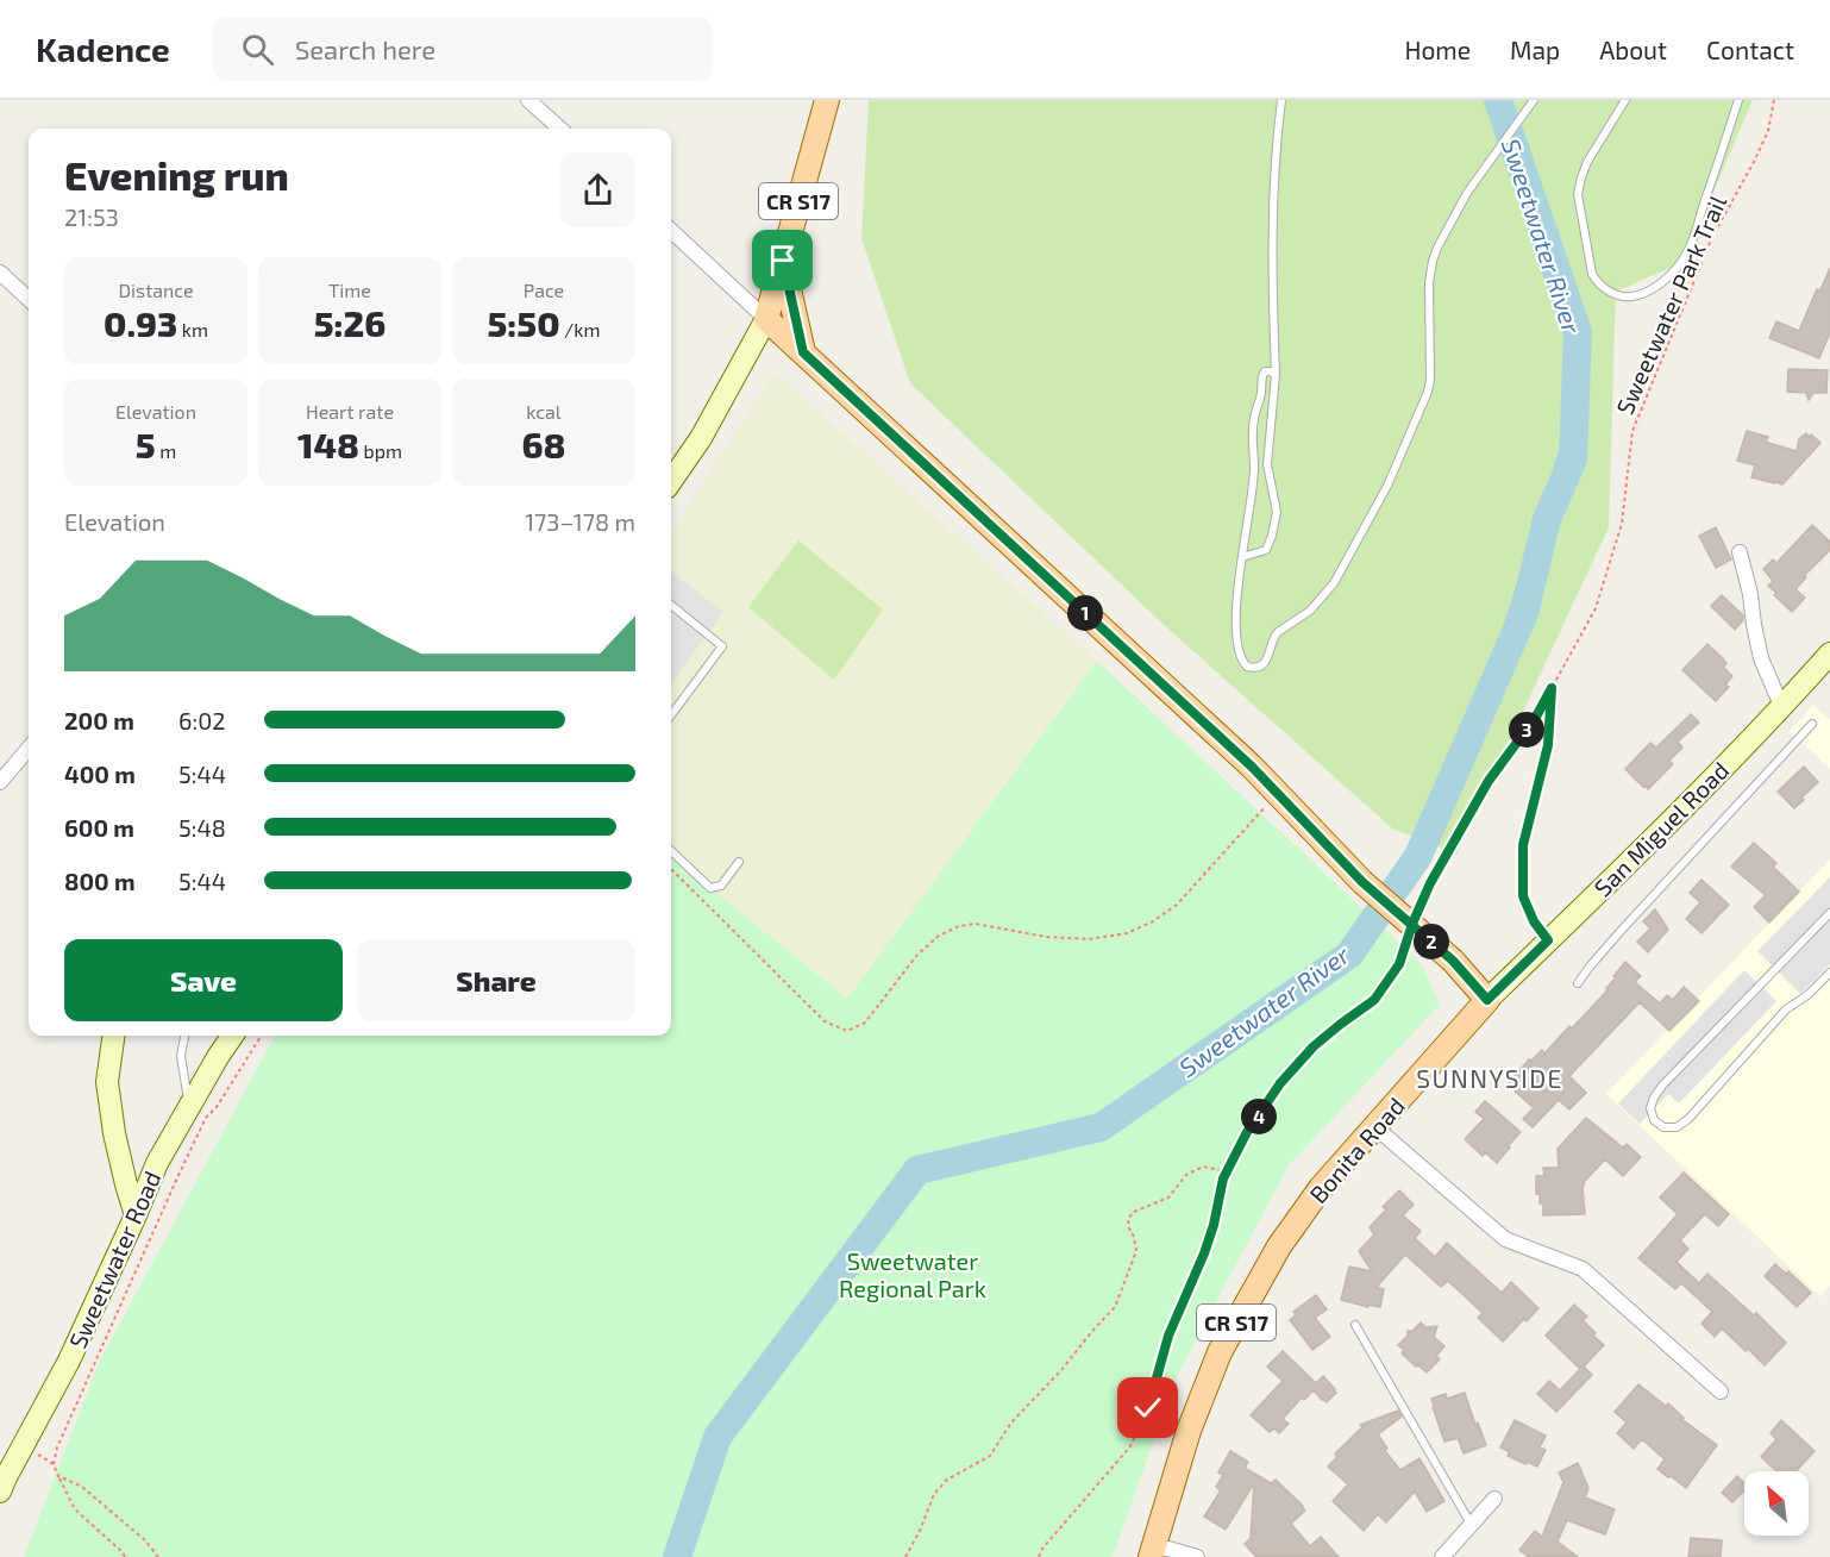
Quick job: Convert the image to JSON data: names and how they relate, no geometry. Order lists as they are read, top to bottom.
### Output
{
  "streets": {
    "main road": [
      "CR S17",
      "San Miguel Road",
      "Bonita Road",
      "Sweetwater Road"
    ],
    "path": ["Sweetwater Park Trail"]
  },
  "crossings": [
    ["San Miguel Road", "Bonita Road"]
  ],
  "districts": ["SUNNYSIDE"],
  "water": ["Sweetwater River"],
  "parks": ["Sweetwater Regional Park"],
  "north": "top left",
  "page": {
    "header": "Kadence",
    "search": "Search here",
    "nav": [
      "Home",
      "Map",
      "About",
      "Contact"
    ],
    "heading": ["Evening run", "21:53"],
    "stats": [
      ["Distance", "0.93 km"],
      ["Time", "5:26"],
      ["Pace", "5:50 /km"],
      ["Elevation", "5 m"],
      ["Heart rate", "148 bpm"],
      ["kcal", "68"]
    ],
    "chart": ["Elevation", "173–178 m"],
    "pins": [
      "1",
      "3",
      "2",
      "4"
    ],
    "list": [
      {
        "name": "200 m",
        "note": "6:02"
      },
      {
        "name": "400 m",
        "note": "5:44"
      },
      {
        "name": "600 m",
        "note": "5:48"
      },
      {
        "name": "800 m",
        "note": "5:44"
      }
    ],
    "buttons": ["Save", "Share"]
  }
}
